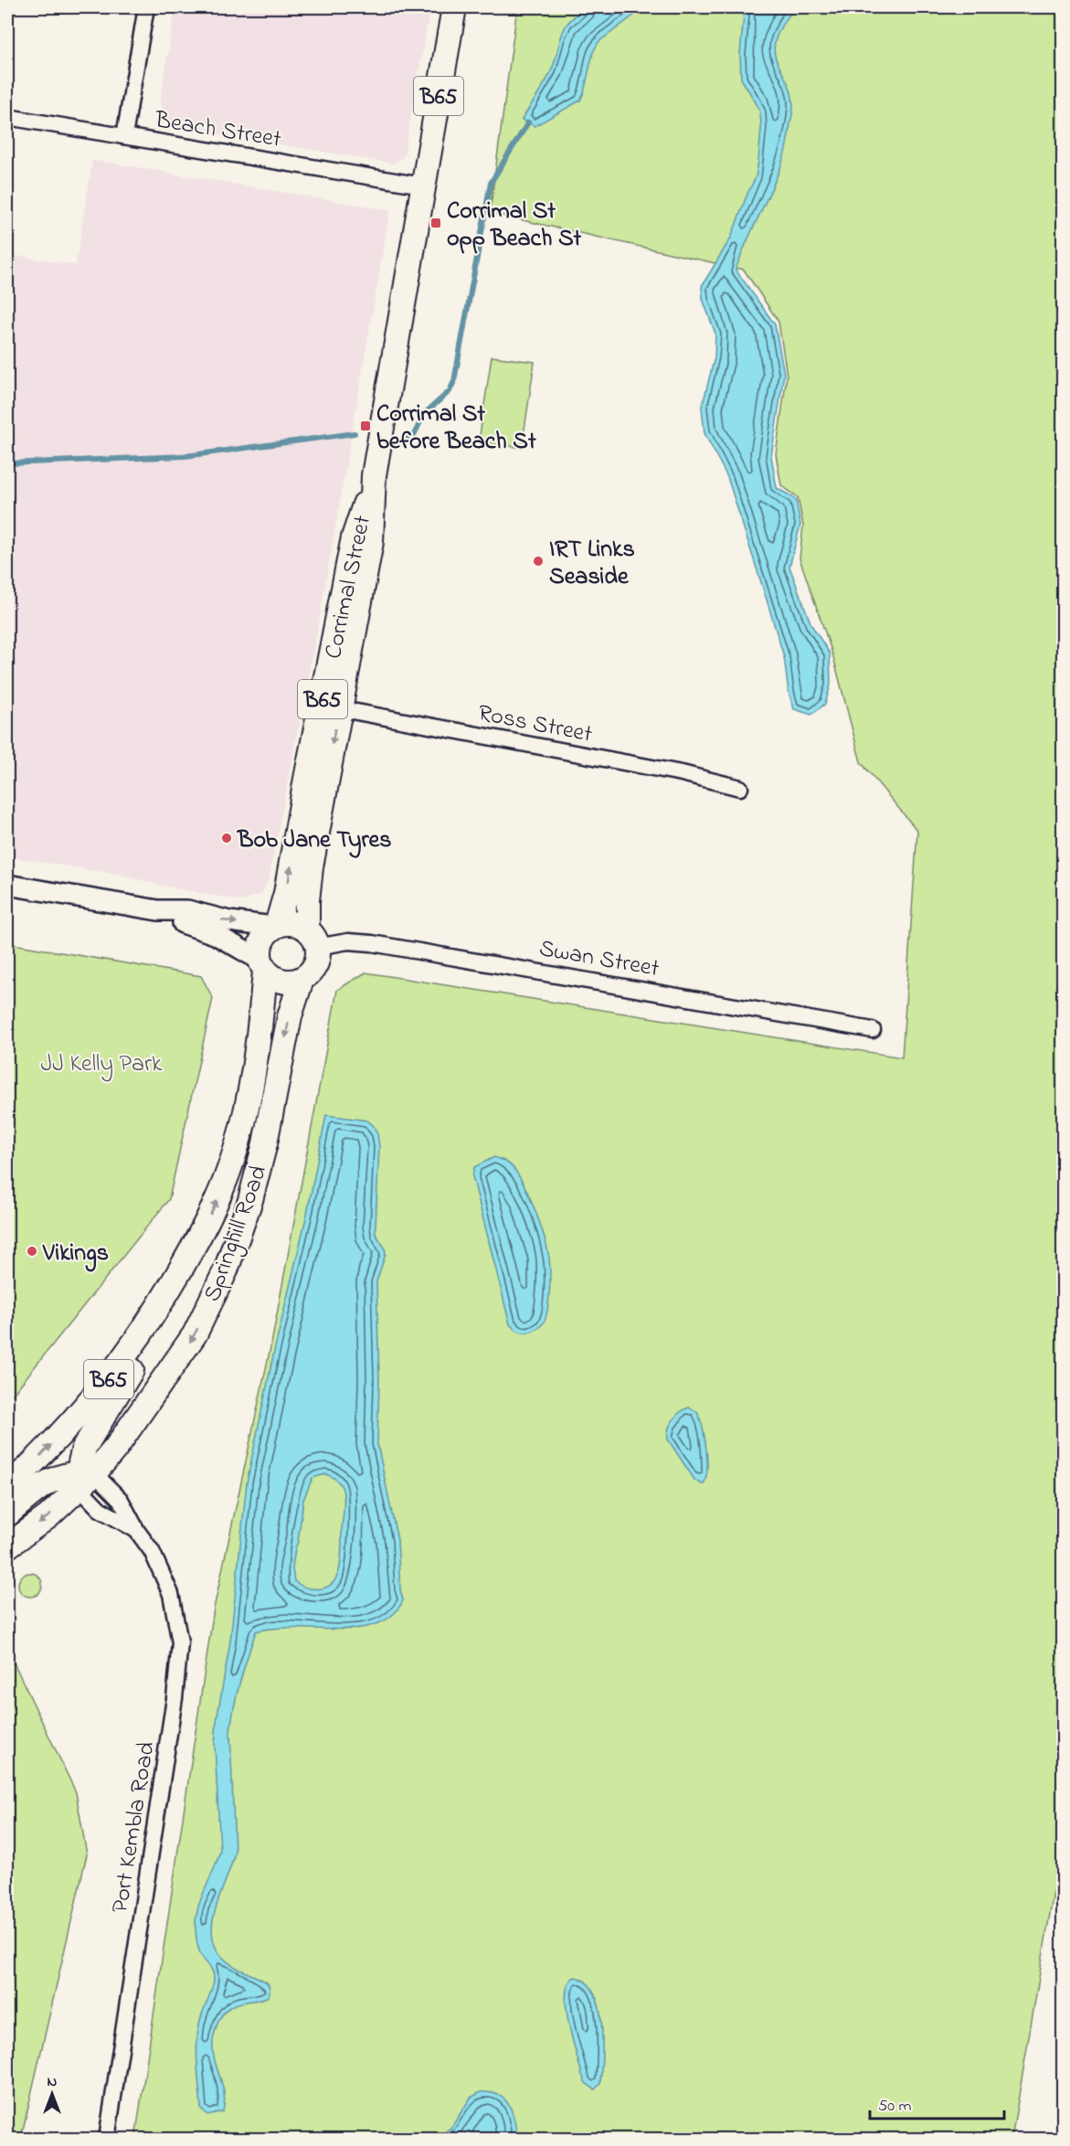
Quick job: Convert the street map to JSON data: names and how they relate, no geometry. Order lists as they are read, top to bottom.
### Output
{
  "streets": {
    "main road": ["B65", "Corrimal Street", "Springhill Road"],
    "street": [
      "Beach Street",
      "Ross Street",
      "Swan Street",
      "Port Kembla Road"
    ]
  },
  "crossings": [
    ["B65", "Corrimal Street"],
    ["B65", "Swan Street"],
    ["B65", "Springhill Road"],
    ["Beach Street", "Corrimal Street"],
    ["Corrimal Street", "Ross Street"],
    ["Corrimal Street", "Swan Street"],
    ["Corrimal Street", "Springhill Road"],
    ["Swan Street", "Springhill Road"],
    ["Springhill Road", "Port Kembla Road"]
  ],
  "parks": ["JJ Kelly Park"],
  "places": {
    "transit": ["Corrimal St opp Beach St", "Corrimal St before Beach St"],
    "other": ["IRT Links Seaside", "Bob Jane Tyres", "Vikings"]
  },
  "scale_bar": "50 m",
  "north": "top"
}
